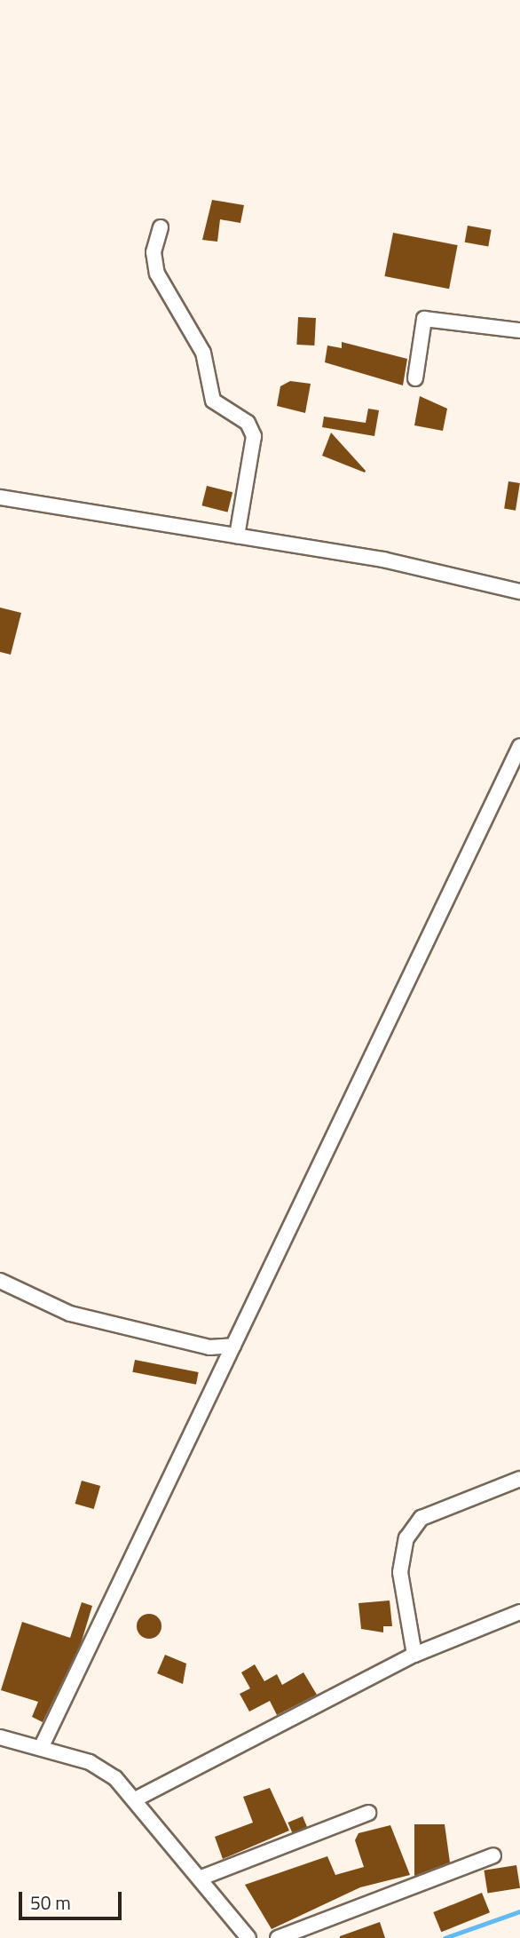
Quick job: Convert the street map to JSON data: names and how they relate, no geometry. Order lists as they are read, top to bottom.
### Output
{
  "scale_bar": "50 m"
}
